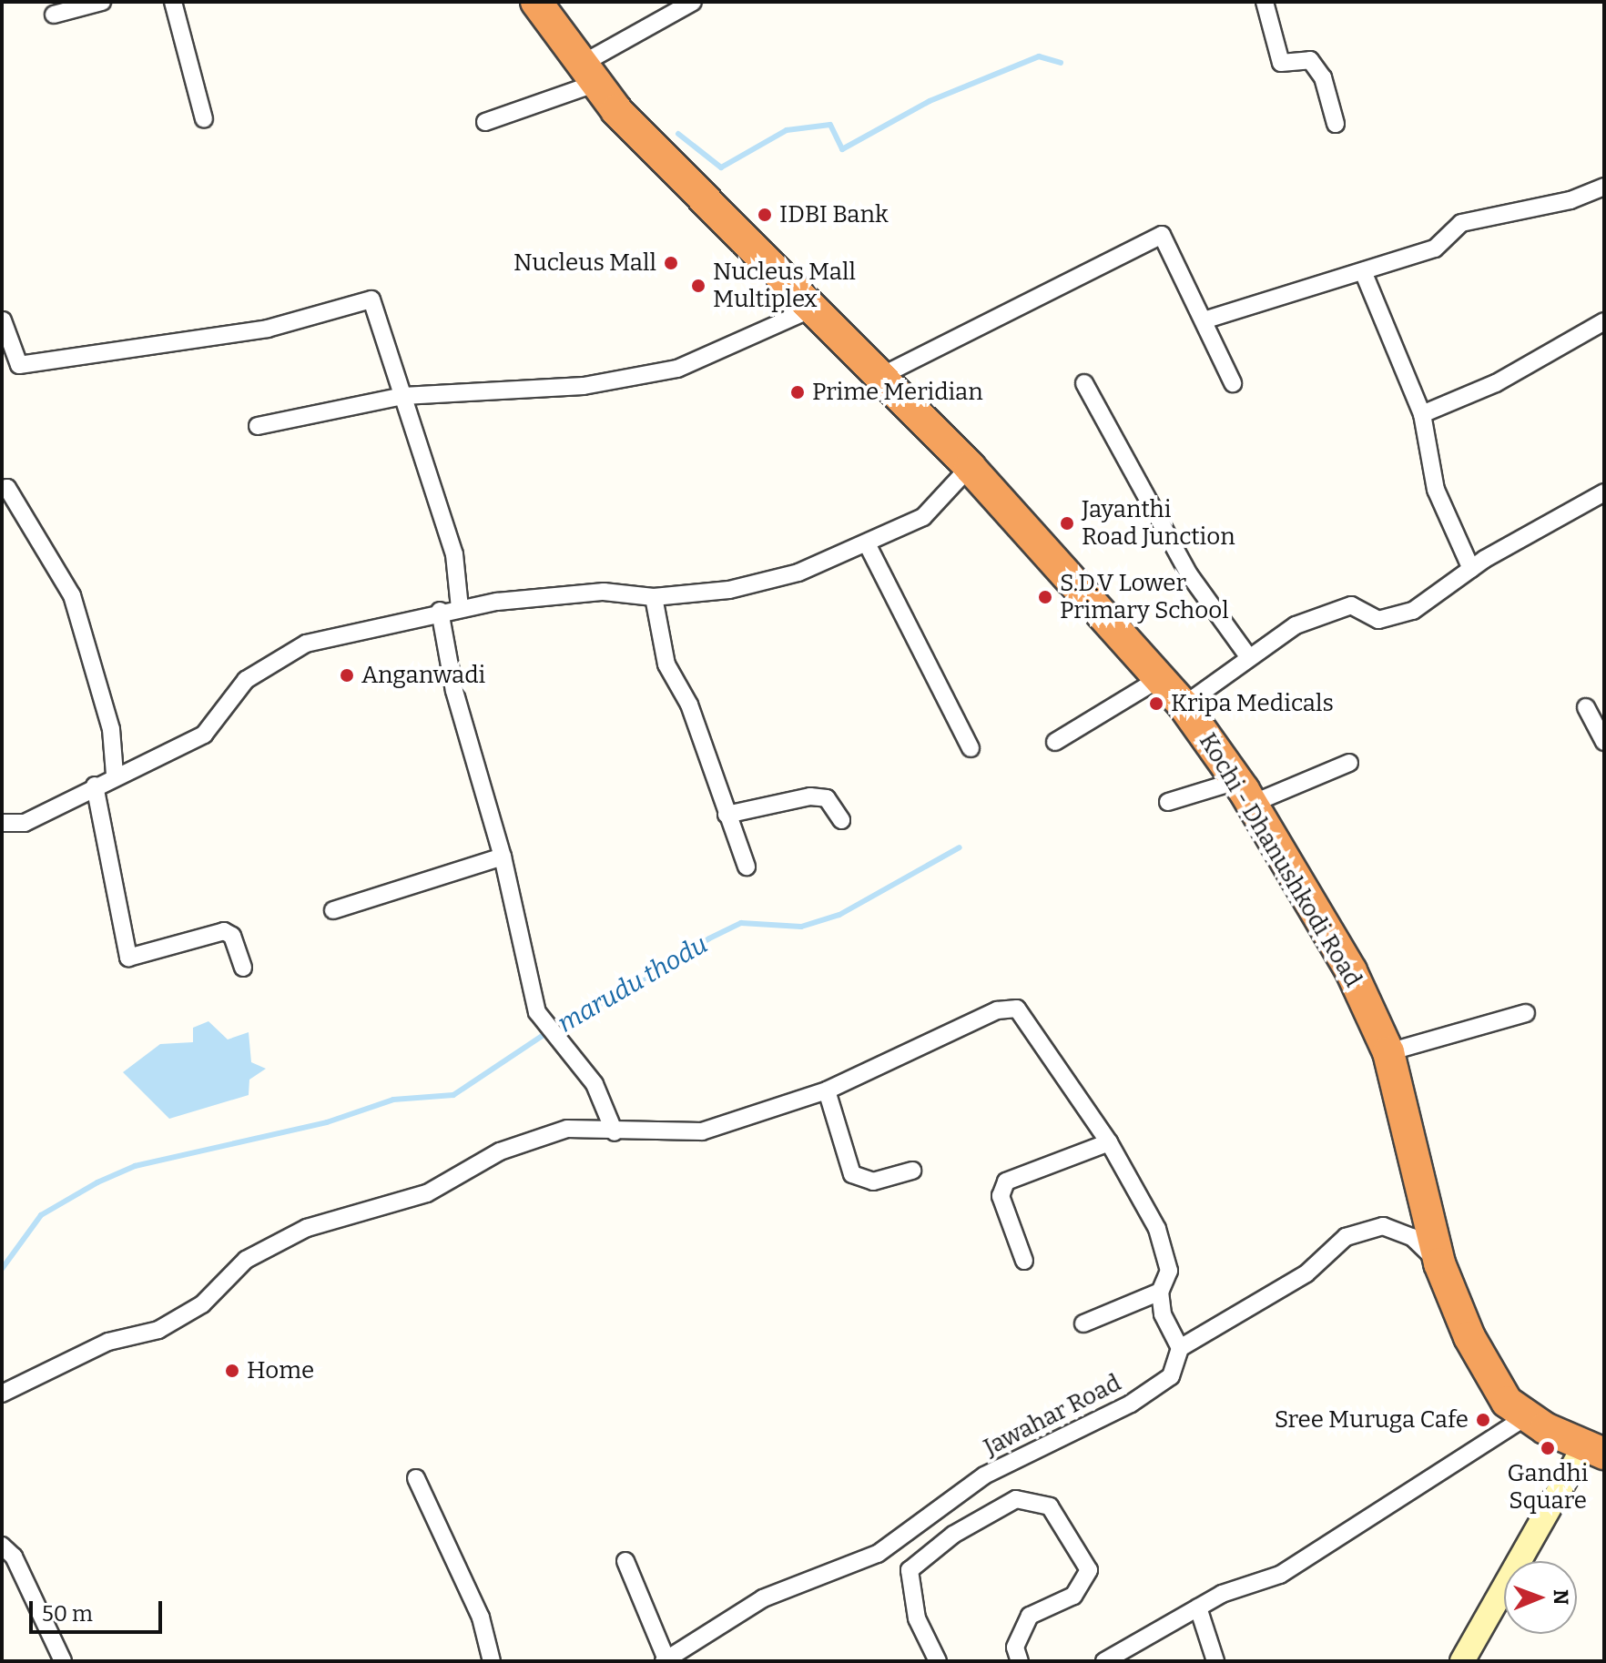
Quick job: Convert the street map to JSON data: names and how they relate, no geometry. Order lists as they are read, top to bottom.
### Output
{
  "streets": {
    "highway": ["Kochi - Dhanushkodi Road"],
    "street": ["Jawahar Road"]
  },
  "water": ["marudu thodu"],
  "places": [
    "IDBI Bank",
    "Nucleus Mall",
    "Nucleus Mall Multiplex",
    "Prime Meridian",
    "Jayanthi Road Junction",
    "S.D.V Lower Primary School",
    "Anganwadi",
    "Kripa Medicals",
    "Home",
    "Sree Muruga Cafe",
    "Gandhi Square"
  ],
  "scale_bar": "50 m",
  "north": "right"
}
